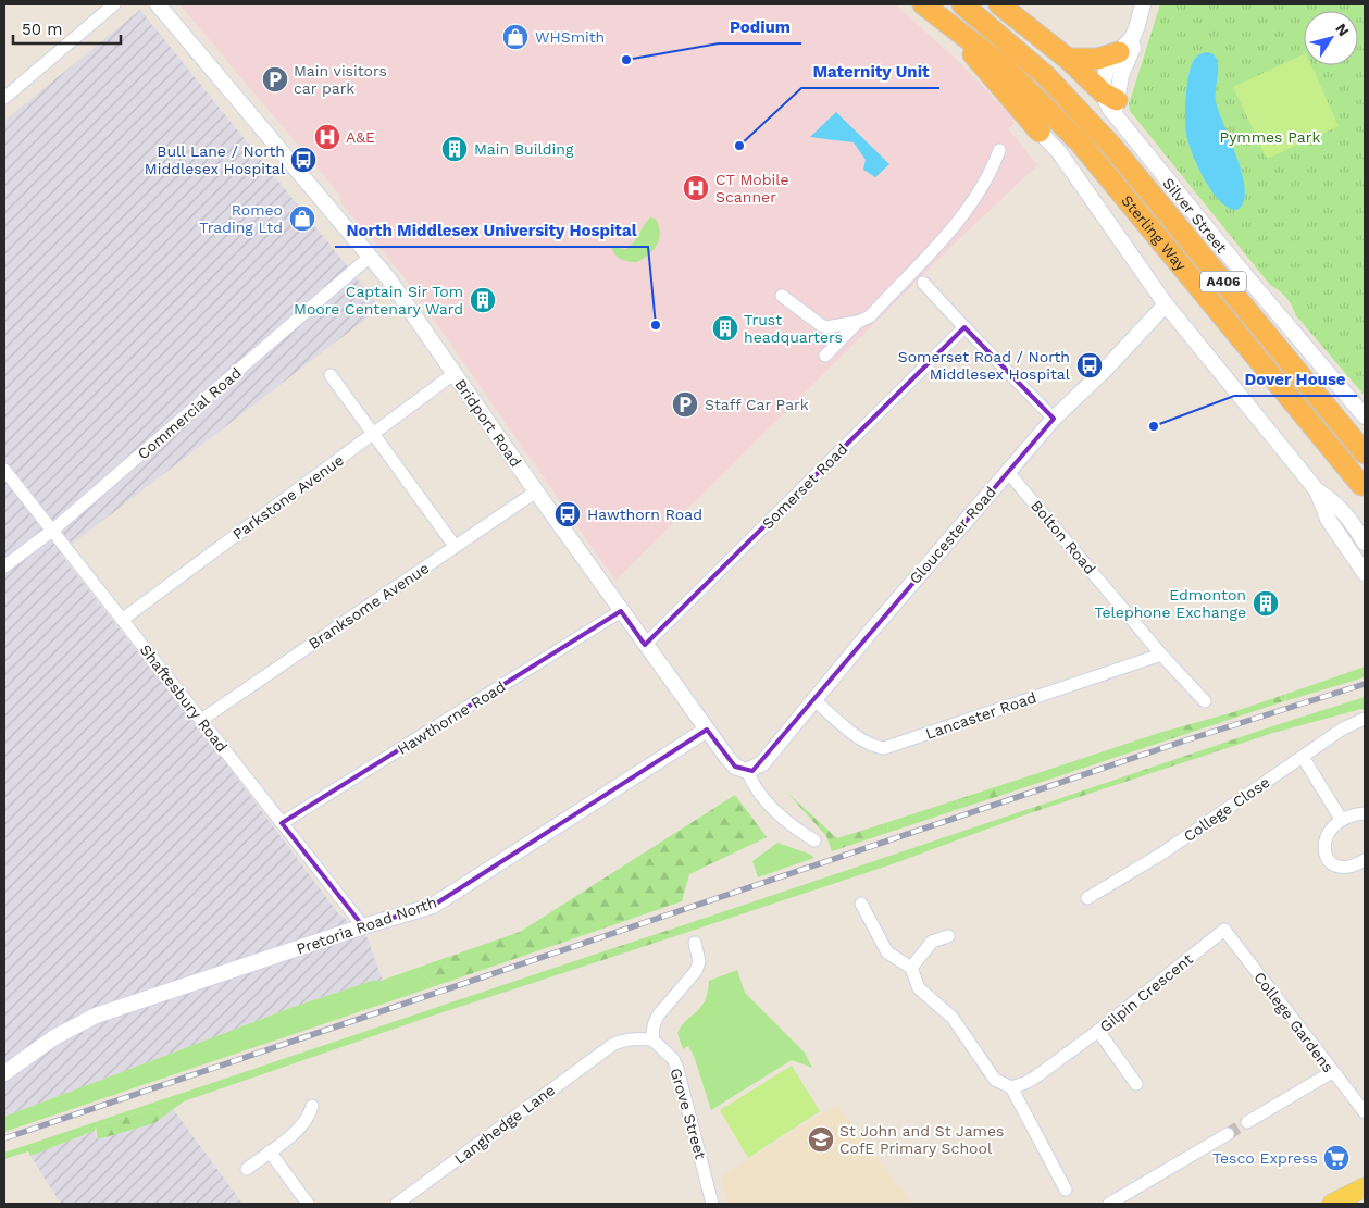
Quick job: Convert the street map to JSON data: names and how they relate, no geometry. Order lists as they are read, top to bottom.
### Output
{
  "streets": {
    "highway": ["Sterling Way", "A406"],
    "street": [
      "Silver Street",
      "Commercial Road",
      "Bridport Road",
      "Somerset Road",
      "Parkstone Avenue",
      "Gloucester Road",
      "Bolton Road",
      "Branksome Avenue",
      "Shaftesbury Road",
      "Lancaster Road",
      "Hawthorne Road",
      "College Close",
      "Pretoria Road North",
      "Gilpin Crescent",
      "College Gardens",
      "Grove Street",
      "Langhedge Lane"
    ]
  },
  "crossings": [
    ["Sterling Way", "A406"],
    ["Sterling Way", "Gloucester Road"],
    ["Commercial Road", "Bridport Road"],
    ["Commercial Road", "Shaftesbury Road"],
    ["Bridport Road", "Somerset Road"],
    ["Bridport Road", "Parkstone Avenue"],
    ["Bridport Road", "Gloucester Road"],
    ["Bridport Road", "Branksome Avenue"],
    ["Bridport Road", "Hawthorne Road"],
    ["Bridport Road", "Pretoria Road North"],
    ["Parkstone Avenue", "Shaftesbury Road"],
    ["Gloucester Road", "Bolton Road"],
    ["Gloucester Road", "Lancaster Road"],
    ["Bolton Road", "Lancaster Road"],
    ["Branksome Avenue", "Shaftesbury Road"],
    ["Shaftesbury Road", "Hawthorne Road"],
    ["Shaftesbury Road", "Pretoria Road North"],
    ["Gilpin Crescent", "College Gardens"],
    ["Grove Street", "Langhedge Lane"]
  ],
  "parks": ["Pymmes Park"],
  "places": {
    "shop": ["WHSmith", "Romeo Trading Ltd"],
    "other": [
      "Podium",
      "Maternity Unit",
      "North Middlesex University Hospital",
      "Dover House"
    ],
    "parking": ["Main visitors car park", "Staff Car Park"],
    "hospital": ["A&E", "CT Mobile Scanner"],
    "building": [
      "Main Building",
      "Captain Sir Tom Moore Centenary Ward",
      "Trust headquarters",
      "Edmonton Telephone Exchange"
    ],
    "bus stop": ["Bull Lane / North Middlesex Hospital", "Somerset Road / North Middlesex Hospital", "Hawthorn Road"],
    "school or university": ["St John and St James CofE Primary School"],
    "supermarket": ["Tesco Express"]
  },
  "scale_bar": "50 m",
  "north": "top right"
}
